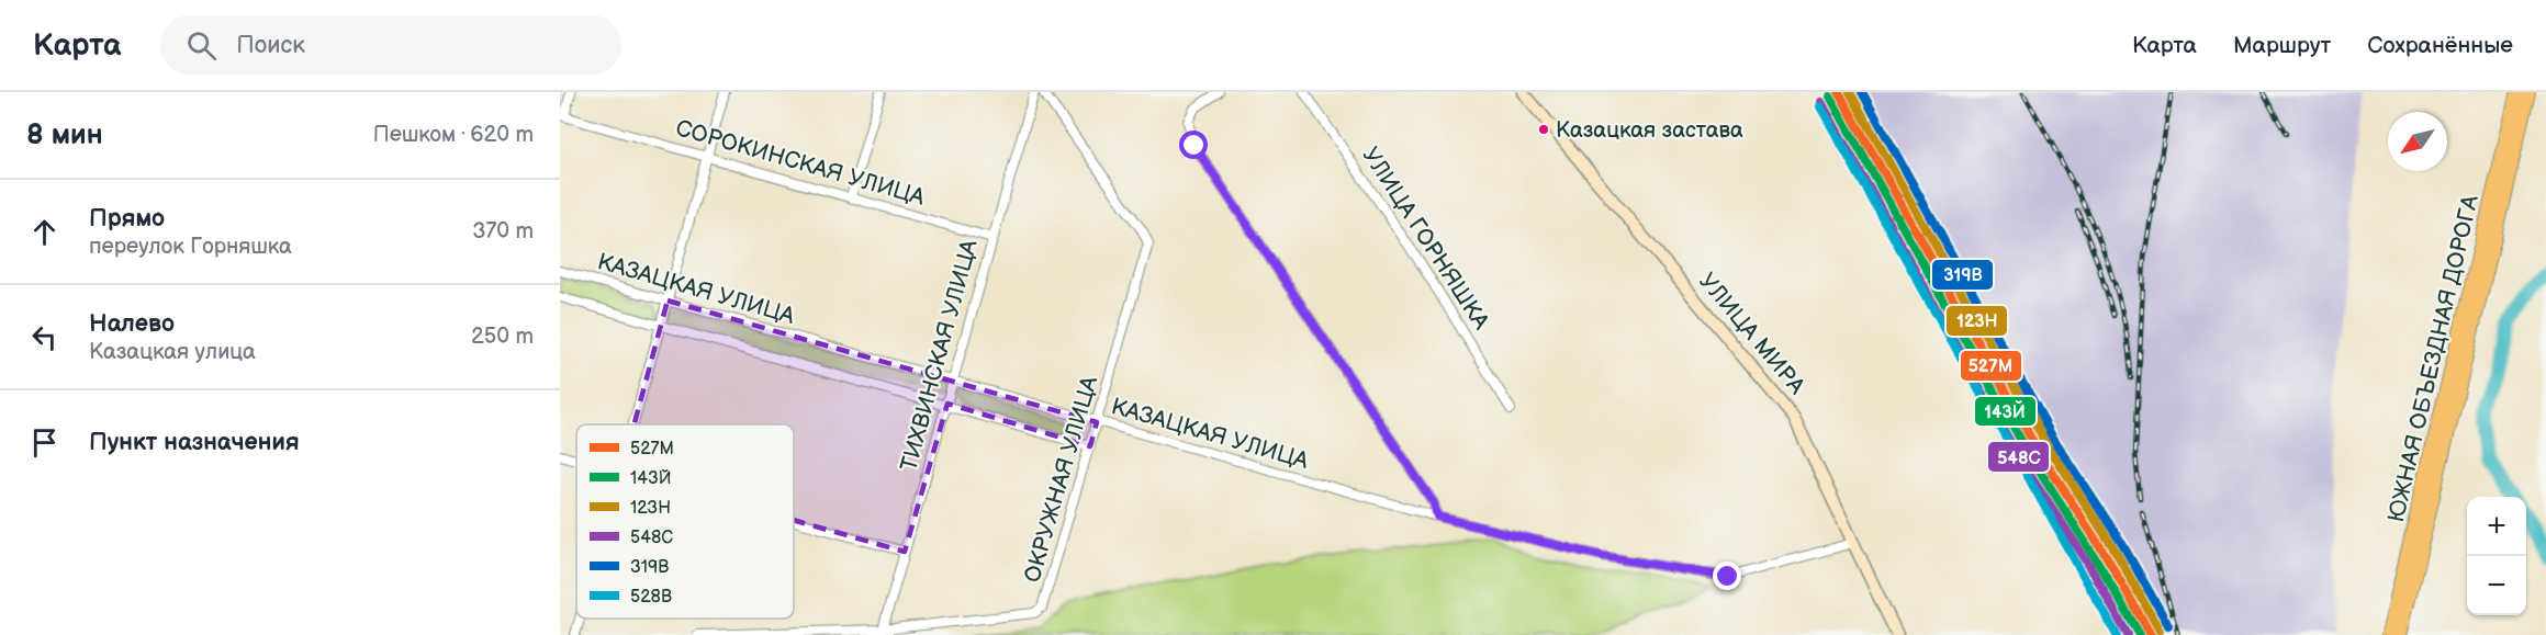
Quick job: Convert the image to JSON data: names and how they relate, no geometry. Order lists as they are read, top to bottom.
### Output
{
  "streets": {
    "main road": ["УЛИЦА МИРА", "ЮЖНАЯ ОБЪЕЗДНАЯ ДОРОГА"],
    "street": [
      "СОРОКИНСКАЯ УЛИЦА",
      "УЛИЦА ГОРНЯШКА",
      "КАЗАЦКАЯ УЛИЦА",
      "ТИХВИНСКАЯ УЛИЦА",
      "ОКРУЖНАЯ УЛИЦА"
    ]
  },
  "crossings": [
    ["СОРОКИНСКАЯ УЛИЦА", "ТИХВИНСКАЯ УЛИЦА"],
    ["КАЗАЦКАЯ УЛИЦА", "УЛИЦА МИРА"],
    ["КАЗАЦКАЯ УЛИЦА", "ТИХВИНСКАЯ УЛИЦА"],
    ["КАЗАЦКАЯ УЛИЦА", "ОКРУЖНАЯ УЛИЦА"],
    ["ТИХВИНСКАЯ УЛИЦА", "ОКРУЖНАЯ УЛИЦА"]
  ],
  "places": ["Казацкая застава"],
  "lines": [
    "transit line 527М",
    "transit line 123Н",
    "transit line 319В",
    "transit line 143Й",
    "transit line 548С",
    "transit line 528В"
  ],
  "legend": [
    "527М",
    "143Й",
    "123Н",
    "548С",
    "319В",
    "528В"
  ],
  "north": "bottom left",
  "page": {
    "header": "Карта",
    "search": "Поиск",
    "nav": ["Карта", "Маршрут", "Сохранённые"],
    "heading": ["8 мин", "Пешком · 620 m"],
    "list": [
      ["Прямо", "переулок Горняшка", "370 m"],
      ["Налево", "Казацкая улица", "250 m"],
      "Пункт назначения"
    ],
    "map_buttons": ["+", "−"]
  }
}
